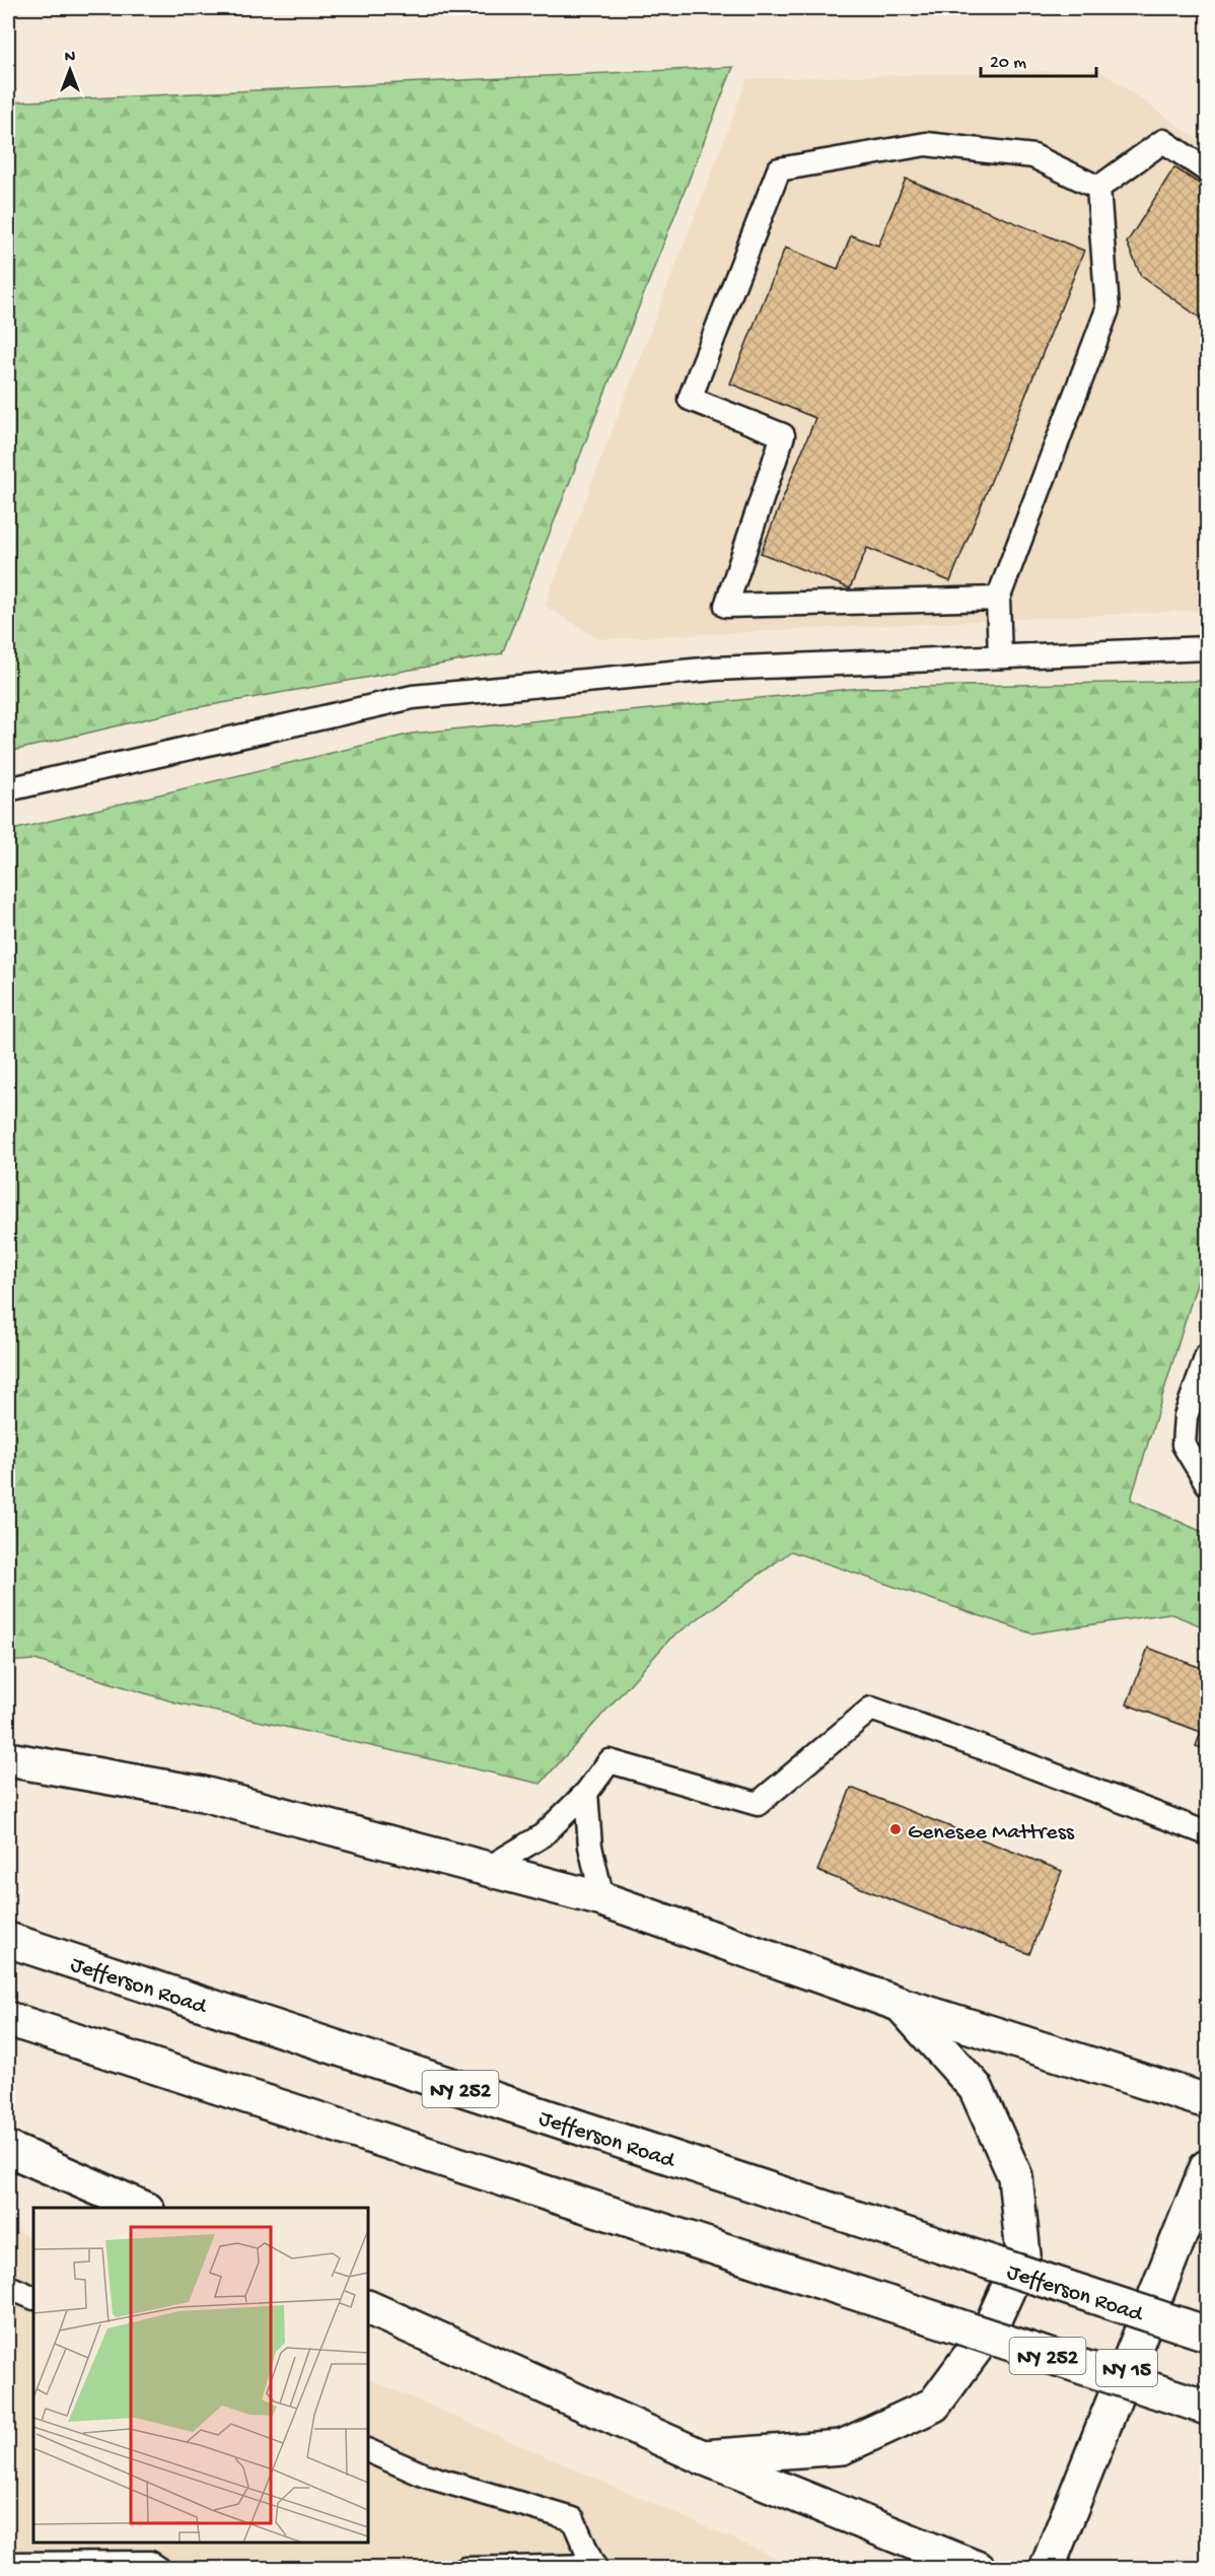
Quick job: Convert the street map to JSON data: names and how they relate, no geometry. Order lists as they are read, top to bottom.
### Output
{
  "streets": {
    "main road": ["Jefferson Road", "NY 252", "NY 15"]
  },
  "places": ["Genesee Mattress"],
  "scale_bar": "20 m",
  "north": "top"
}
